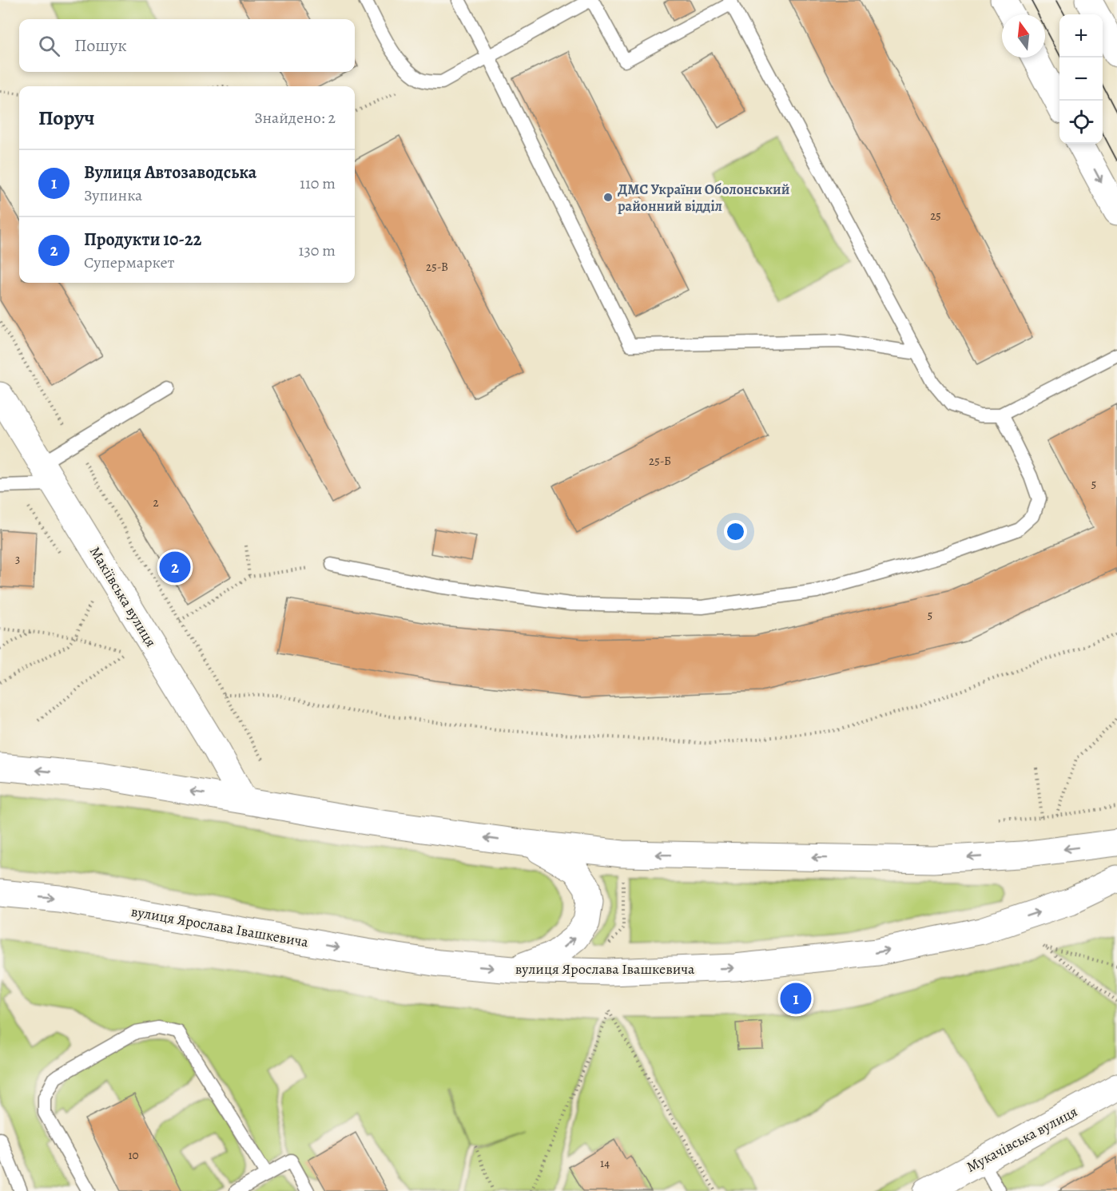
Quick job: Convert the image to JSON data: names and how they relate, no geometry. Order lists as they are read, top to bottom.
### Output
{
  "streets": {
    "main road": ["Макіївська вулиця", "вулиця Ярослава Івашкевича", "Мукачівська вулиця"]
  },
  "places": ["ДМС України Оболонський районний відділ"],
  "house_numbers": [
    "25",
    "25-В",
    "25-Б",
    "5",
    "2",
    "3",
    "5",
    "10",
    "14"
  ],
  "north": "top",
  "page": {
    "map_buttons": ["+", "−"],
    "search": "Пошук",
    "heading": ["Поруч", "Знайдено: 2"],
    "list": [
      {
        "mark": "1",
        "name": "Вулиця Автозаводська",
        "note": "Зупинка",
        "value": "110 m"
      },
      {
        "mark": "2",
        "name": "Продукти 10-22",
        "note": "Супермаркет",
        "value": "130 m"
      }
    ],
    "pins": ["2", "1"]
  }
}
